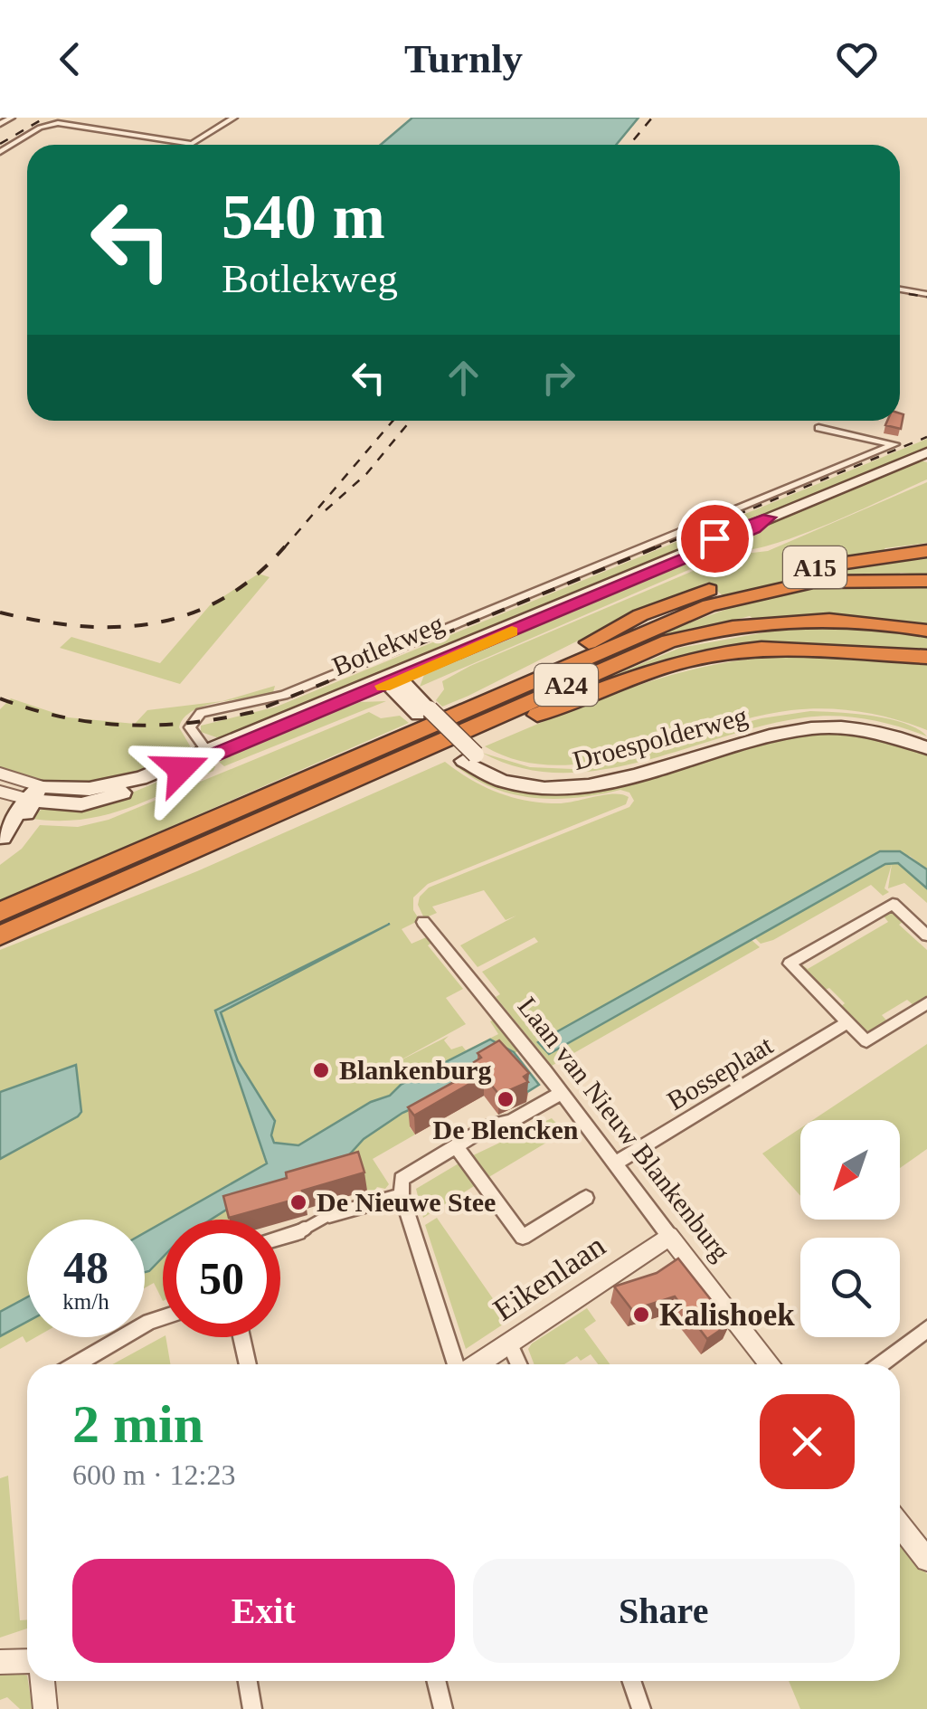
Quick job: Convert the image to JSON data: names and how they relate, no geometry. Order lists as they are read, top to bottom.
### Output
{
  "streets": {
    "highway": ["A15", "A24"],
    "main road": ["Botlekweg", "Droespolderweg"],
    "street": ["Bosseplaat", "Laan van Nieuw Blankenburg", "Eikenlaan"]
  },
  "crossings": [
    ["A15", "A24"],
    ["Botlekweg", "Droespolderweg"],
    ["Bosseplaat", "Laan van Nieuw Blankenburg"],
    ["Laan van Nieuw Blankenburg", "Eikenlaan"]
  ],
  "places": [
    "Blankenburg",
    "De Blencken",
    "De Nieuwe Stee",
    "Kalishoek"
  ],
  "north": "bottom left",
  "page": {
    "header": "Turnly",
    "turn": ["540 m", "Botlekweg"],
    "speed": "48 km/h",
    "limit": "50",
    "heading": ["2 min", "600 m · 12:23"],
    "buttons": ["Exit", "Share"]
  }
}
